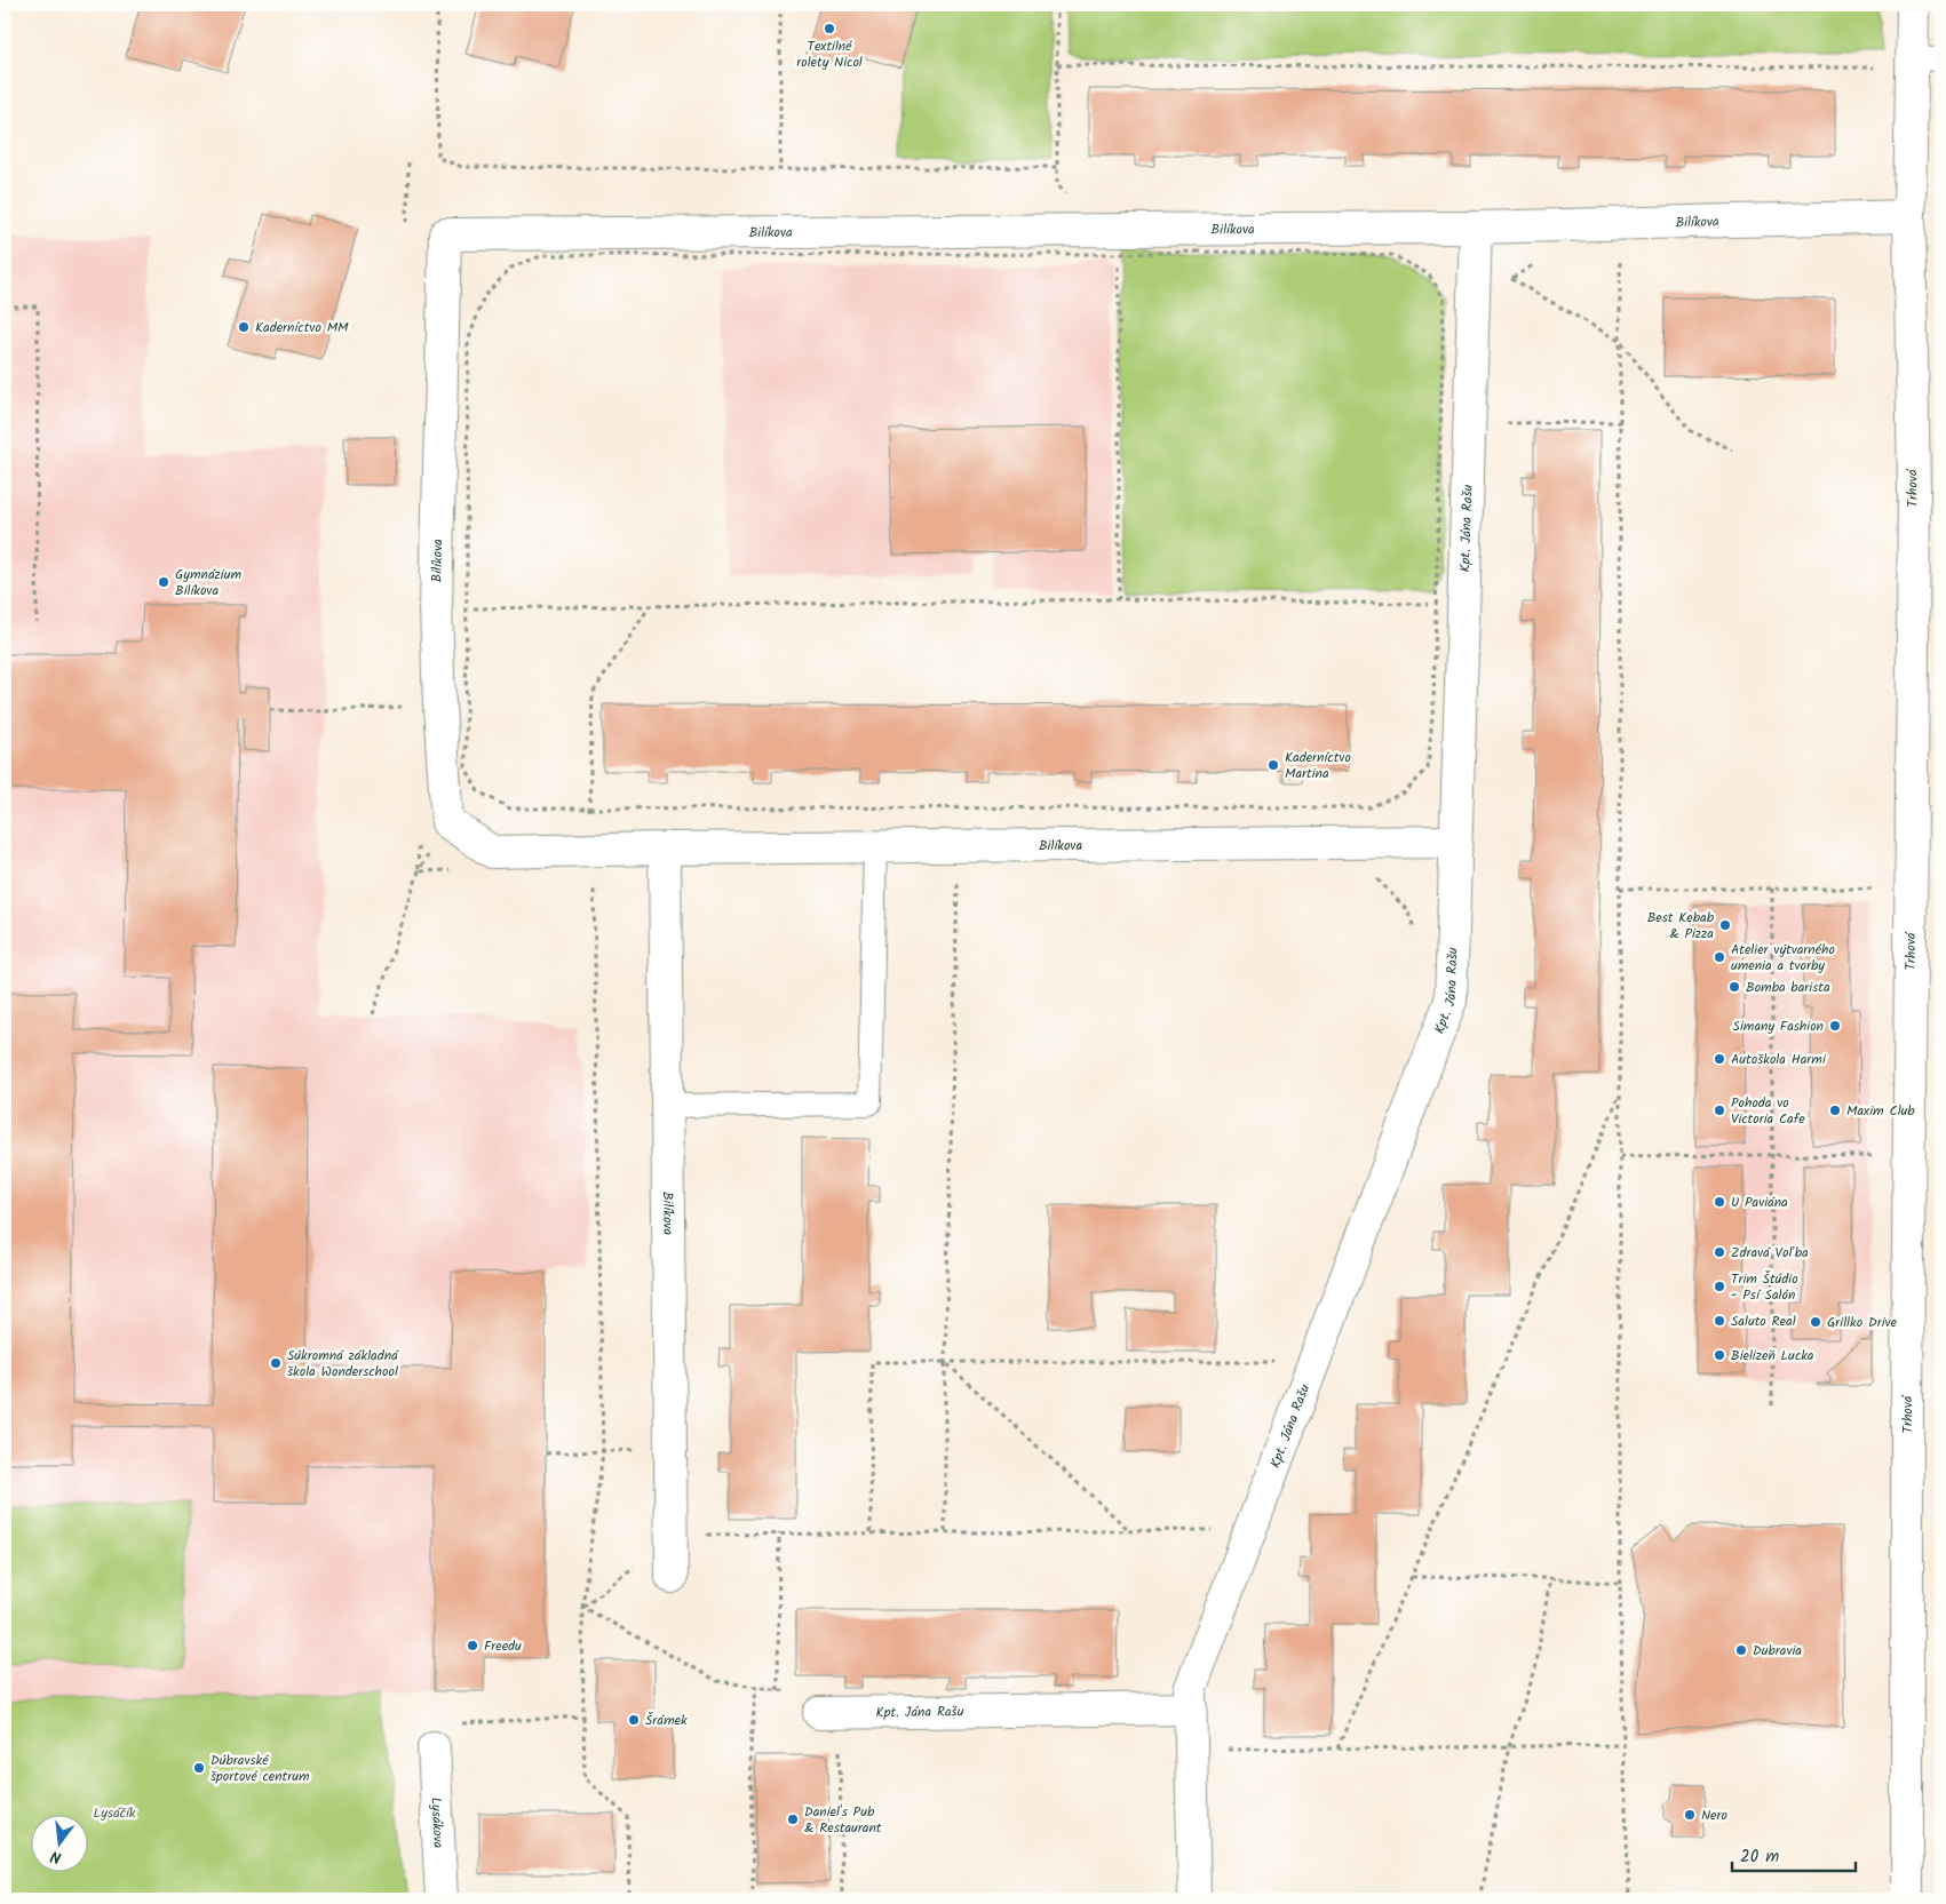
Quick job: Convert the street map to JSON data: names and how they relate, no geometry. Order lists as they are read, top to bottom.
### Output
{
  "streets": {
    "street": [
      "Bilíkova",
      "Trhová",
      "Kpt. Jána Rašu",
      "Lysákova"
    ]
  },
  "crossings": [
    ["Bilíkova", "Trhová"],
    ["Bilíkova", "Kpt. Jána Rašu"]
  ],
  "parks": ["Lysáčík"],
  "places": [
    "Textilné rolety Nicol",
    "Kaderníctvo MM",
    "Gymnázium Bilíkova",
    "Kaderníctvo Martina",
    "Best Kebab & Pizza",
    "Atelier výtvarného umenia a tvorby",
    "Bomba barista",
    "Simany Fashion",
    "Autoškola Harmi",
    "Pohoda vo Victoria Cafe",
    "Maxim Club",
    "U Paviána",
    "Zdravá Voľba",
    "Trim Štúdio - Psí Salón",
    "Saluto Real",
    "Grillko Drive",
    "Bielizeň Lucka",
    "Súkromná základná škola Wonderschool",
    "Freedu",
    "Dubravia",
    "Šrámek",
    "Dúbravské športové centrum",
    "Nero",
    "Daniel's Pub & Restaurant"
  ],
  "scale_bar": "20 m",
  "north": "bottom"
}
